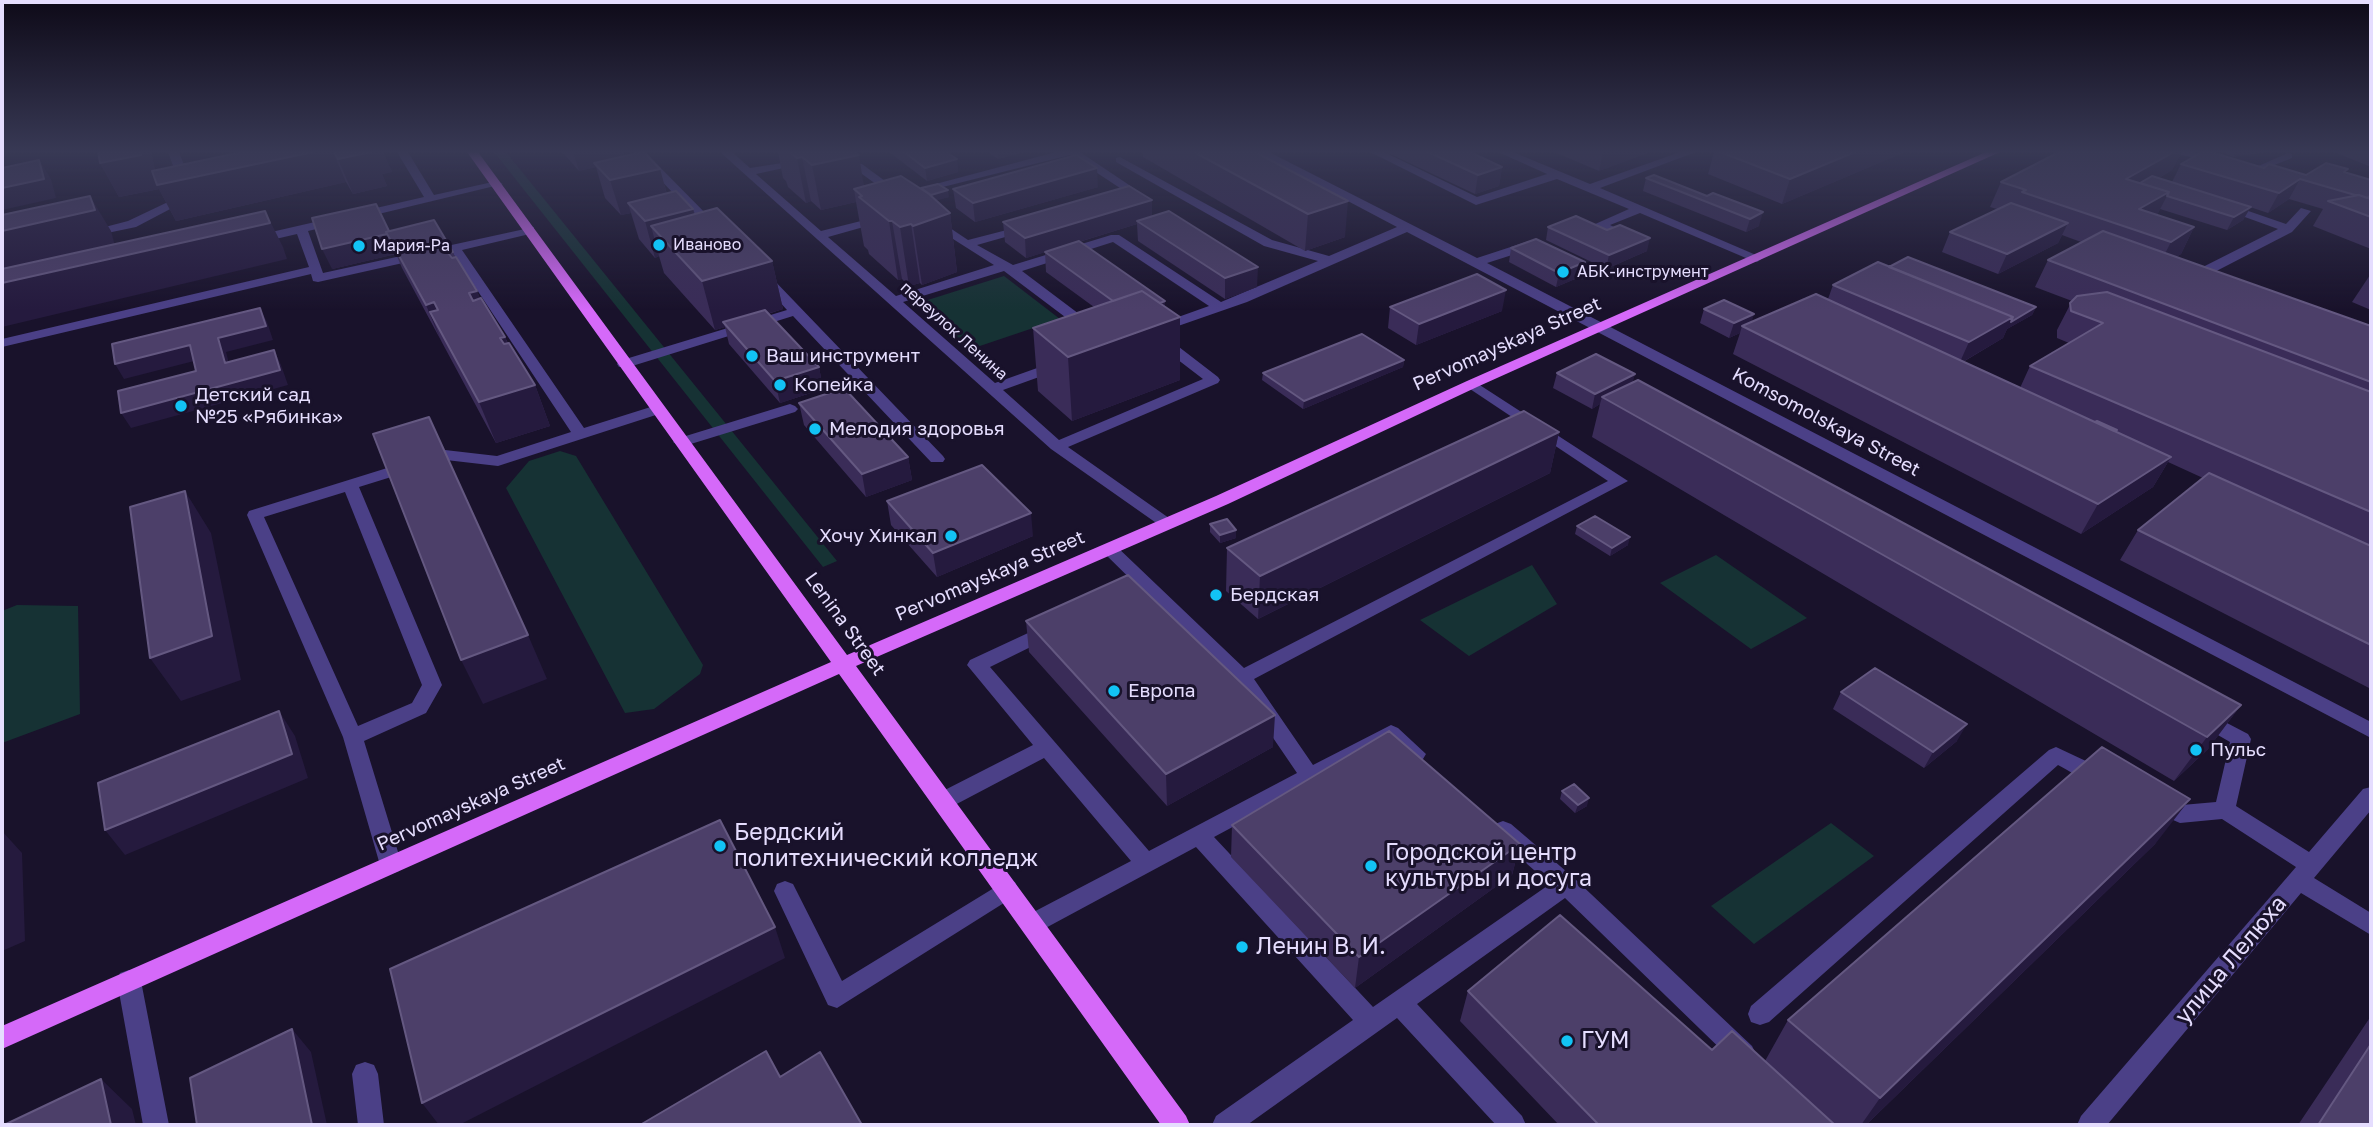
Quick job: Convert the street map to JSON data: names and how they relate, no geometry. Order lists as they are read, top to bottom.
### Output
{
  "streets": {
    "main road": ["Pervomayskaya Street", "Lenina Street"],
    "street": ["переулок Ленина", "Komsomolskaya Street", "улица Лелюха"]
  },
  "crossings": [
    ["переулок Ленина", "Pervomayskaya Street"],
    ["Pervomayskaya Street", "Komsomolskaya Street"],
    ["Pervomayskaya Street", "Lenina Street"]
  ],
  "places": [
    "Иваново",
    "Мария-Ра",
    "АБК-инструмент",
    "Ваш инструмент",
    "Копейка",
    "Детский сад №25 «Рябинка»",
    "Мелодия здоровья",
    "Хочу Хинкал",
    "Бердская",
    "Европа",
    "Пульс",
    "Бердский политехнический колледж",
    "Городской центр культуры и досуга",
    "Ленин В. И.",
    "ГУМ"
  ]
}
